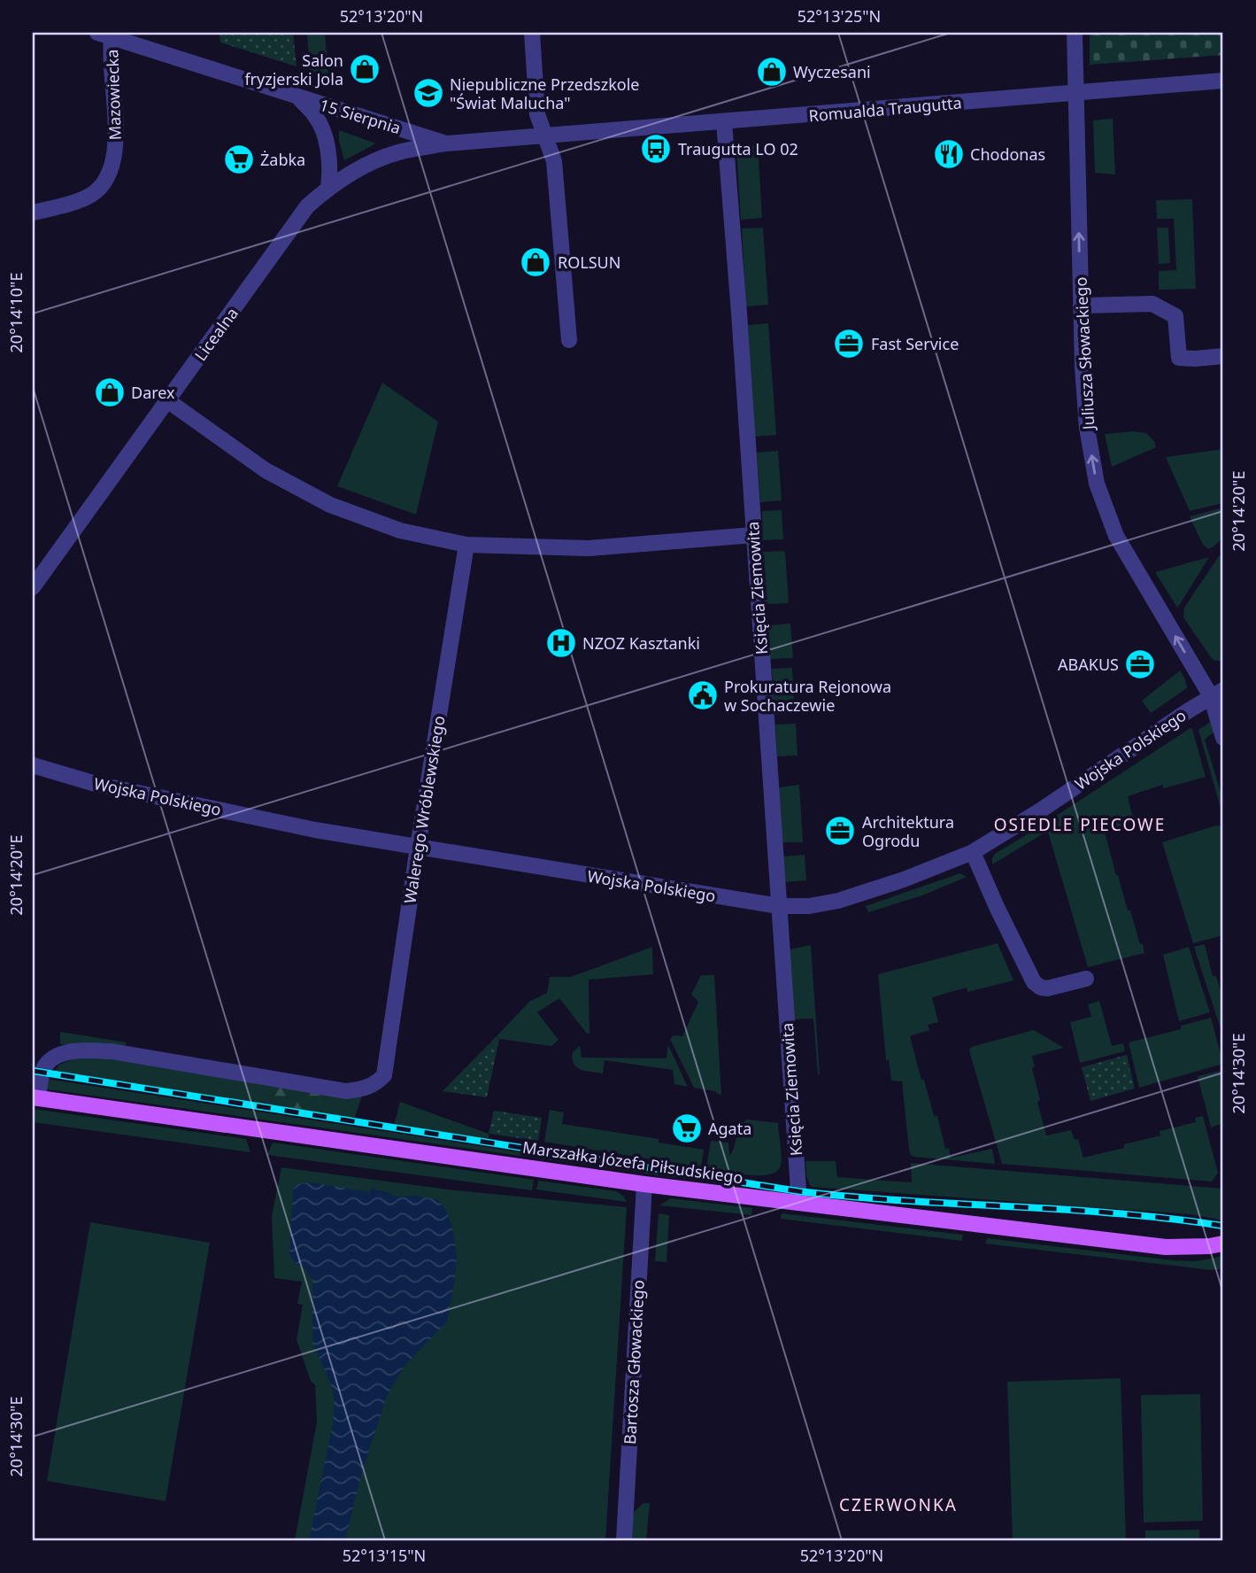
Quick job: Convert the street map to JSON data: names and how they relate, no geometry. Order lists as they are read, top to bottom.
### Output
{
  "streets": {
    "main road": ["Marszałka Józefa Piłsudskiego"],
    "street": [
      "Mazowiecka",
      "Romualda Traugutta",
      "15 Sierpnia",
      "Licealna",
      "Juliusza Słowackiego",
      "Księcia Ziemowita",
      "Wojska Polskiego",
      "Walerego Wróblewskiego",
      "Bartosza Głowackiego"
    ]
  },
  "crossings": [
    ["Mazowiecka", "15 Sierpnia"],
    ["Romualda Traugutta", "15 Sierpnia"],
    ["Romualda Traugutta", "Licealna"],
    ["Romualda Traugutta", "Juliusza Słowackiego"],
    ["Romualda Traugutta", "Księcia Ziemowita"],
    ["15 Sierpnia", "Licealna"],
    ["Juliusza Słowackiego", "Wojska Polskiego"],
    ["Księcia Ziemowita", "Wojska Polskiego"],
    ["Księcia Ziemowita", "Marszałka Józefa Piłsudskiego"],
    ["Wojska Polskiego", "Walerego Wróblewskiego"],
    ["Walerego Wróblewskiego", "Marszałka Józefa Piłsudskiego"],
    ["Marszałka Józefa Piłsudskiego", "Bartosza Głowackiego"]
  ],
  "one_way": ["Juliusza Słowackiego"],
  "districts": ["OSIEDLE PIECOWE", "CZERWONKA"],
  "places": {
    "shop": [
      "Salon fryzjerski Jola",
      "Wyczesani",
      "ROLSUN",
      "Darex"
    ],
    "school or university": ["Niepubliczne Przedszkole \"Świat Malucha\""],
    "bus stop": ["Traugutta LO 02"],
    "restaurant": ["Chodonas"],
    "supermarket": ["Żabka", "Agata"],
    "office": ["Fast Service", "ABAKUS", "Architektura Ogrodu"],
    "hospital": ["NZOZ Kasztanki"],
    "public building": ["Prokuratura Rejonowa w Sochaczewie"]
  },
  "coordinates": [
    "52°13'20\"N",
    "52°13'25\"N",
    "20°14'10\"E",
    "20°14'20\"E",
    "20°14'30\"E",
    "52°13'15\"N"
  ]
}
